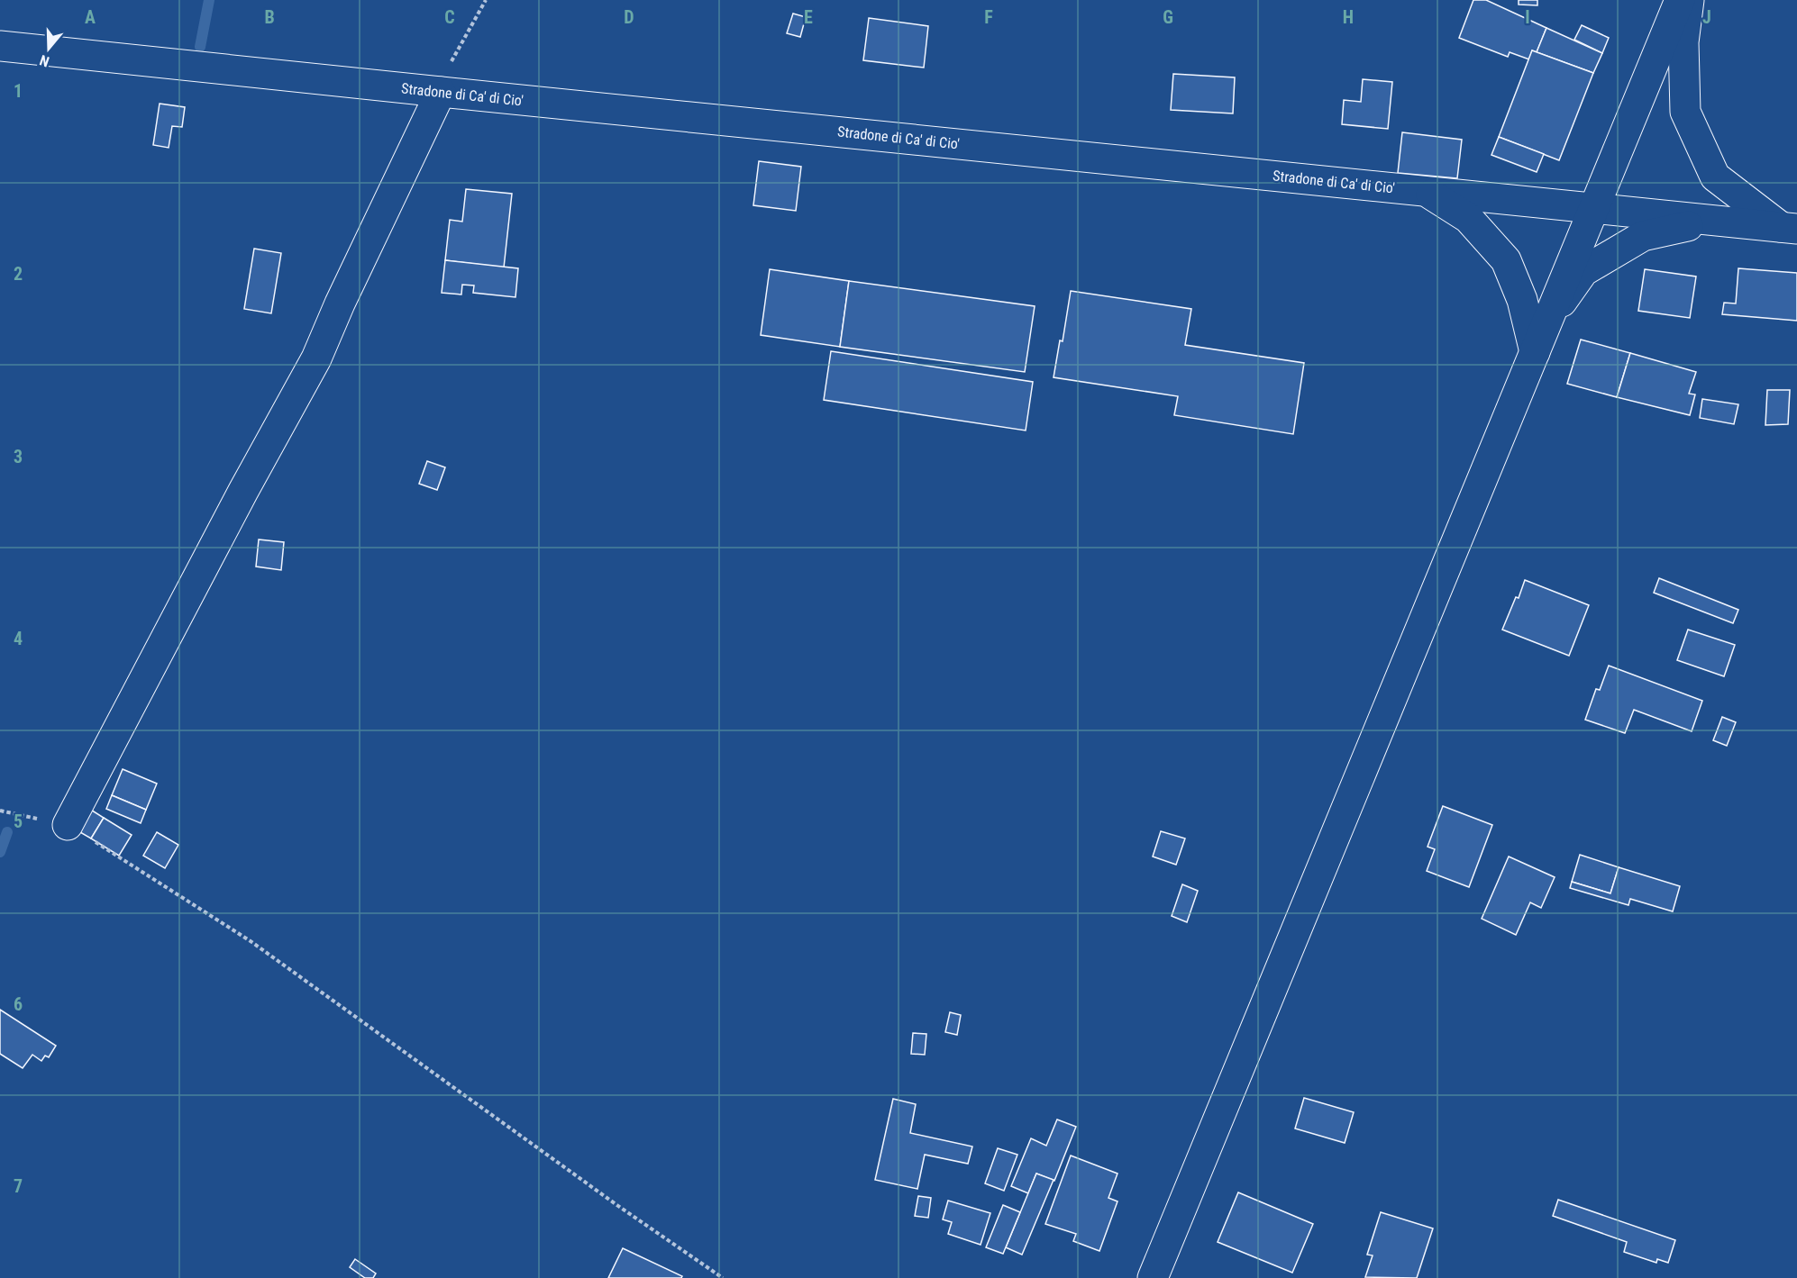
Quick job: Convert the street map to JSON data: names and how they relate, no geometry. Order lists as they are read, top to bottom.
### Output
{
  "streets": {
    "street": ["Stradone di Ca' di Cio'"]
  },
  "north": "bottom",
  "grid": {
    "columns": [
      "A",
      "B",
      "C",
      "D",
      "E",
      "F",
      "G",
      "H",
      "I",
      "J"
    ],
    "rows": [
      "1",
      "2",
      "3",
      "4",
      "5",
      "6",
      "7"
    ]
  }
}
